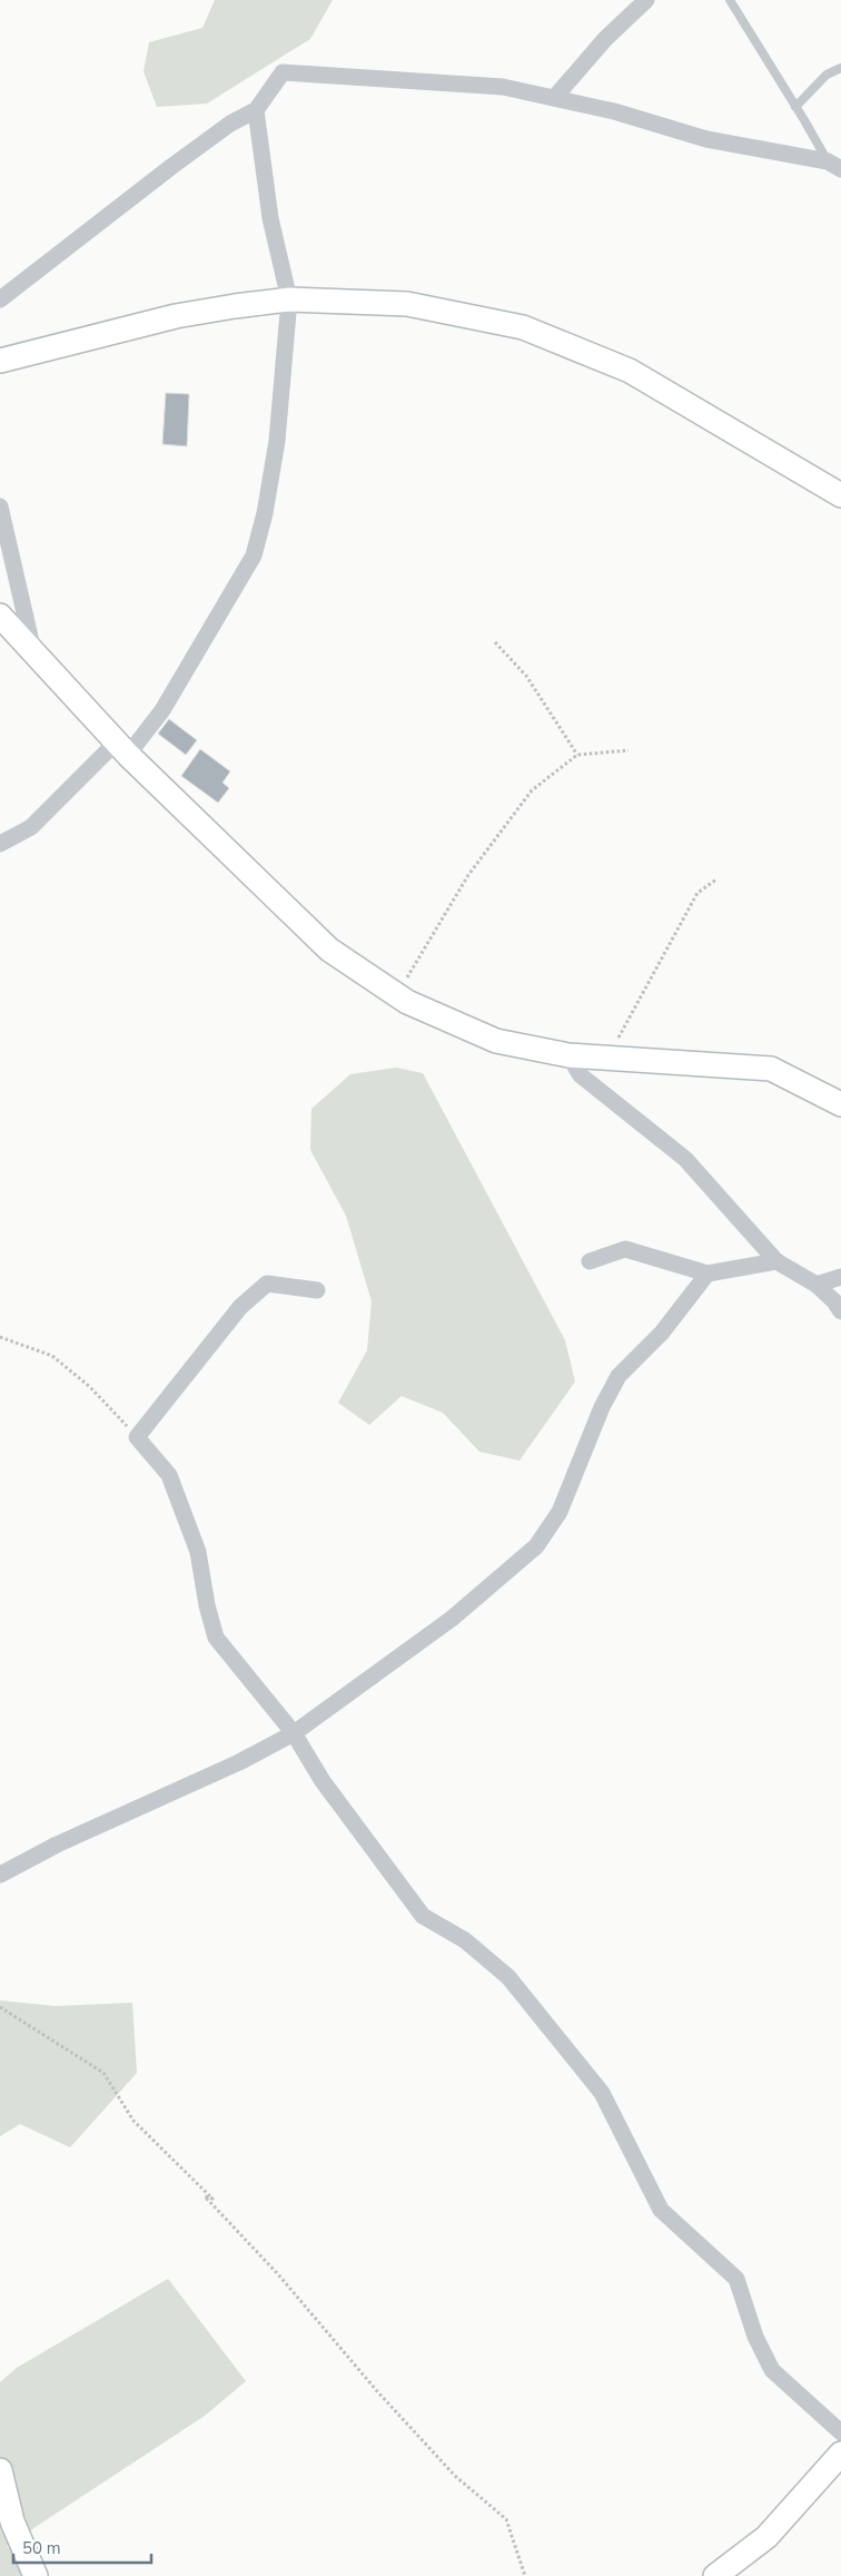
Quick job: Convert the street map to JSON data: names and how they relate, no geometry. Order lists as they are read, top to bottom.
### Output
{
  "scale_bar": "50 m"
}
